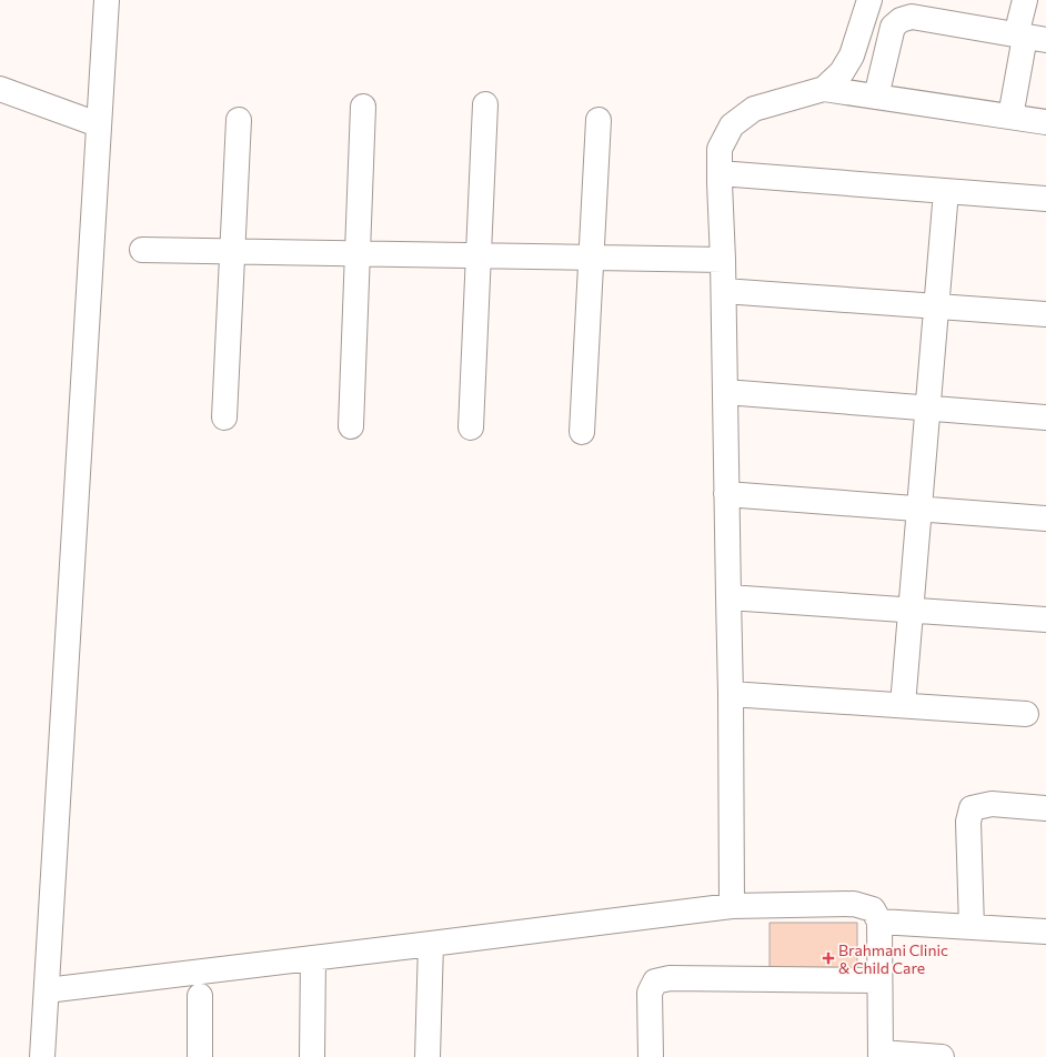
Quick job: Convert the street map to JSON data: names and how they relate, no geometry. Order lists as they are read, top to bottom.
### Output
{
  "places": {
    "health": ["Brahmani Clinic & Child Care"]
  }
}
